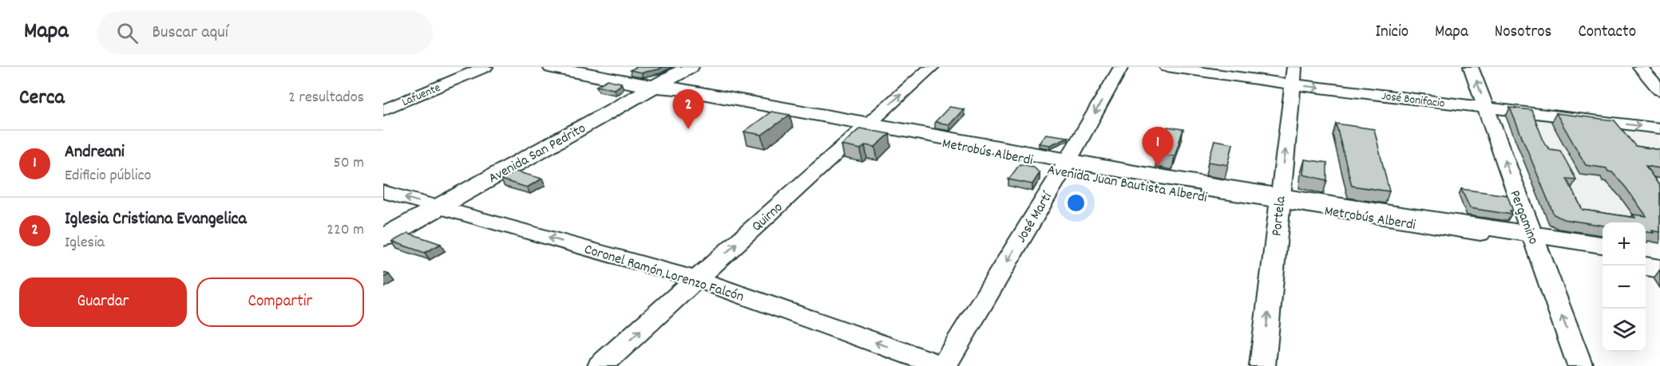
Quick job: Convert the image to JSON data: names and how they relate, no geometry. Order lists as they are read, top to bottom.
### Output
{
  "streets": {
    "main road": ["Avenida San Pedrito", "Avenida Juan Bautista Alberdi"],
    "street": [
      "Lafuente",
      "José Bonifacio",
      "Quirno",
      "Portela",
      "José Martí",
      "Pergamino",
      "Coronel Ramón Lorenzo Falcón"
    ]
  },
  "crossings": [
    ["José Bonifacio", "Portela"],
    ["José Bonifacio", "Pergamino"],
    ["Avenida San Pedrito", "Avenida Juan Bautista Alberdi"],
    ["Avenida San Pedrito", "Coronel Ramón Lorenzo Falcón"],
    ["Avenida Juan Bautista Alberdi", "Quirno"],
    ["Avenida Juan Bautista Alberdi", "Portela"],
    ["Avenida Juan Bautista Alberdi", "José Martí"],
    ["Avenida Juan Bautista Alberdi", "Pergamino"],
    ["Quirno", "Coronel Ramón Lorenzo Falcón"],
    ["José Martí", "Coronel Ramón Lorenzo Falcón"]
  ],
  "one_way": [
    "José Bonifacio",
    "Quirno",
    "Portela",
    "José Martí",
    "Pergamino",
    "Coronel Ramón Lorenzo Falcón"
  ],
  "page": {
    "header": "Mapa",
    "search": "Buscar aquí",
    "nav": [
      "Inicio",
      "Mapa",
      "Nosotros",
      "Contacto"
    ],
    "heading": ["Cerca", "2 resultados"],
    "pins": ["2", "1"],
    "list": [
      {
        "mark": "1",
        "name": "Andreani",
        "note": "Edificio público",
        "value": "50 m"
      },
      {
        "mark": "2",
        "name": "Iglesia Cristiana Evangelica",
        "note": "Iglesia",
        "value": "220 m"
      }
    ],
    "map_buttons": ["+", "−"],
    "buttons": ["Guardar", "Compartir"]
  }
}
